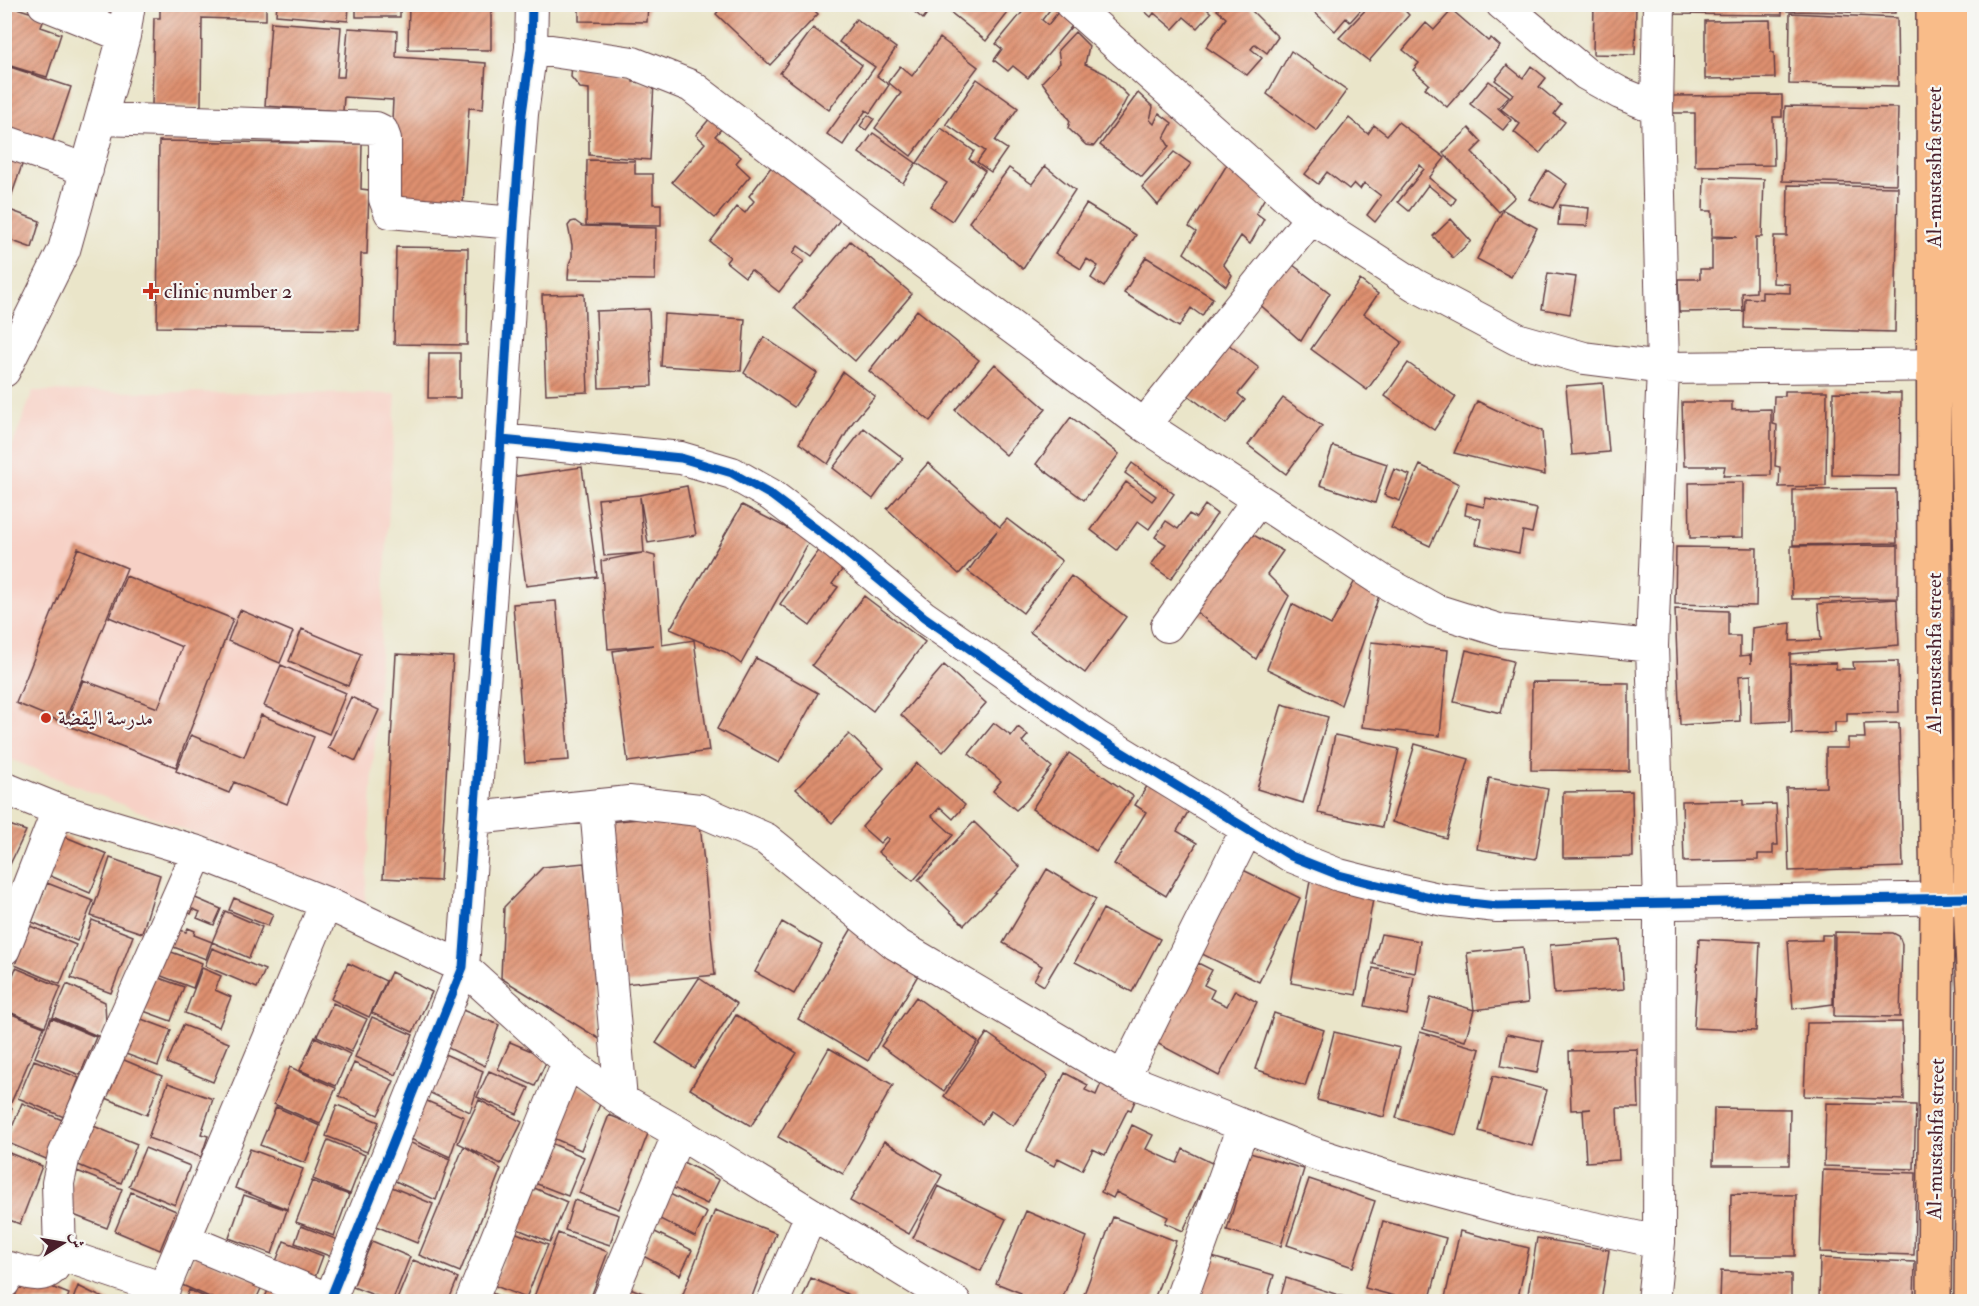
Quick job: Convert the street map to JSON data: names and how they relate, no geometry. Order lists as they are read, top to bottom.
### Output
{
  "streets": {
    "main road": ["Al-mustashfa street"]
  },
  "places": {
    "health": ["clinic number 2"],
    "other": ["مدرسة اليقضة"]
  },
  "north": "right"
}
